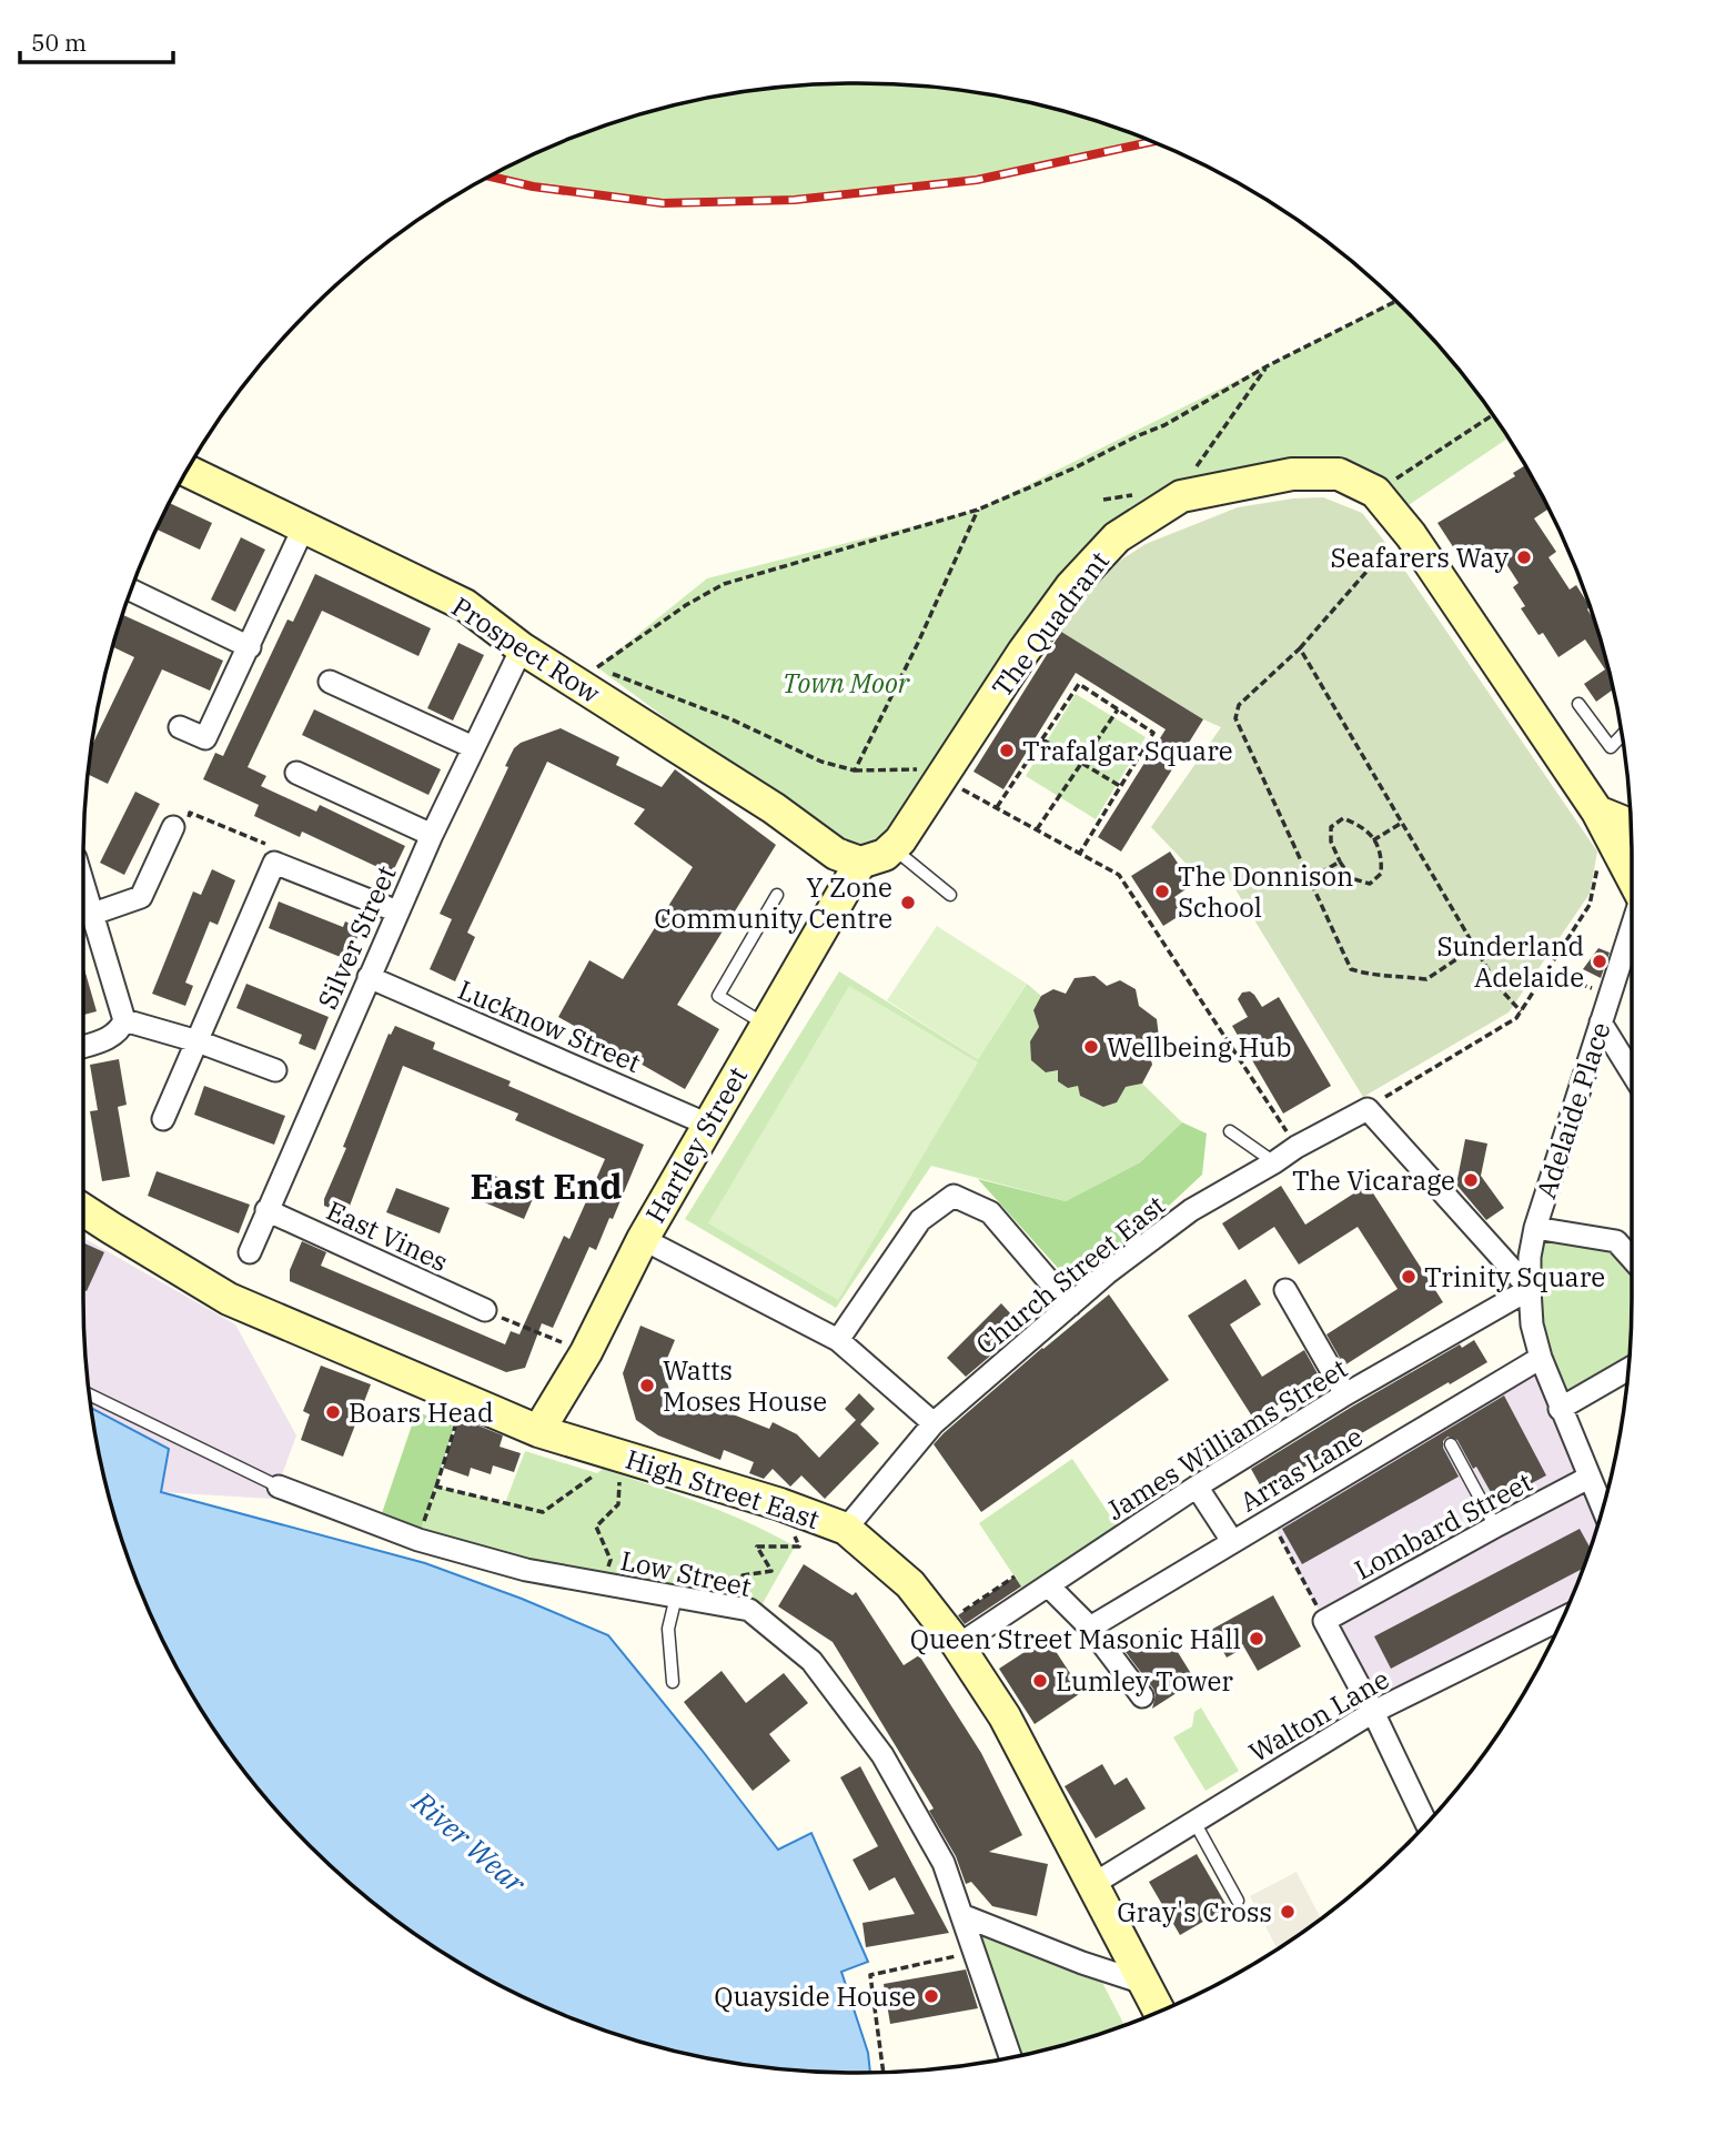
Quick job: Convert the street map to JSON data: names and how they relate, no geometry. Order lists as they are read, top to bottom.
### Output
{
  "streets": {
    "street": [
      "The Quadrant",
      "Prospect Row",
      "Silver Street",
      "Lucknow Street",
      "Adelaide Place",
      "Hartley Street",
      "East Vines",
      "Church Street East",
      "James Williams Street",
      "Arras Lane",
      "High Street East",
      "Lombard Street",
      "Low Street",
      "Walton Lane"
    ]
  },
  "crossings": [
    ["The Quadrant", "Prospect Row"],
    ["The Quadrant", "Hartley Street"],
    ["Prospect Row", "Silver Street"],
    ["Prospect Row", "Hartley Street"],
    ["Silver Street", "Lucknow Street"],
    ["Silver Street", "East Vines"],
    ["Lucknow Street", "Hartley Street"],
    ["Adelaide Place", "James Williams Street"],
    ["Adelaide Place", "Arras Lane"],
    ["Adelaide Place", "Lombard Street"],
    ["Hartley Street", "High Street East"],
    ["Church Street East", "High Street East"],
    ["James Williams Street", "High Street East"],
    ["High Street East", "Walton Lane"]
  ],
  "districts": ["East End"],
  "water": ["River Wear"],
  "parks": ["Town Moor"],
  "places": [
    "Seafarers Way",
    "Trafalgar Square",
    "The Donnison School",
    "Y Zone Community Centre",
    "Sunderland Adelaide",
    "Wellbeing Hub",
    "The Vicarage",
    "Trinity Square",
    "Watts Moses House",
    "Boars Head",
    "Queen Street Masonic Hall",
    "Lumley Tower",
    "Gray's Cross",
    "Quayside House"
  ],
  "scale_bar": "50 m"
}
